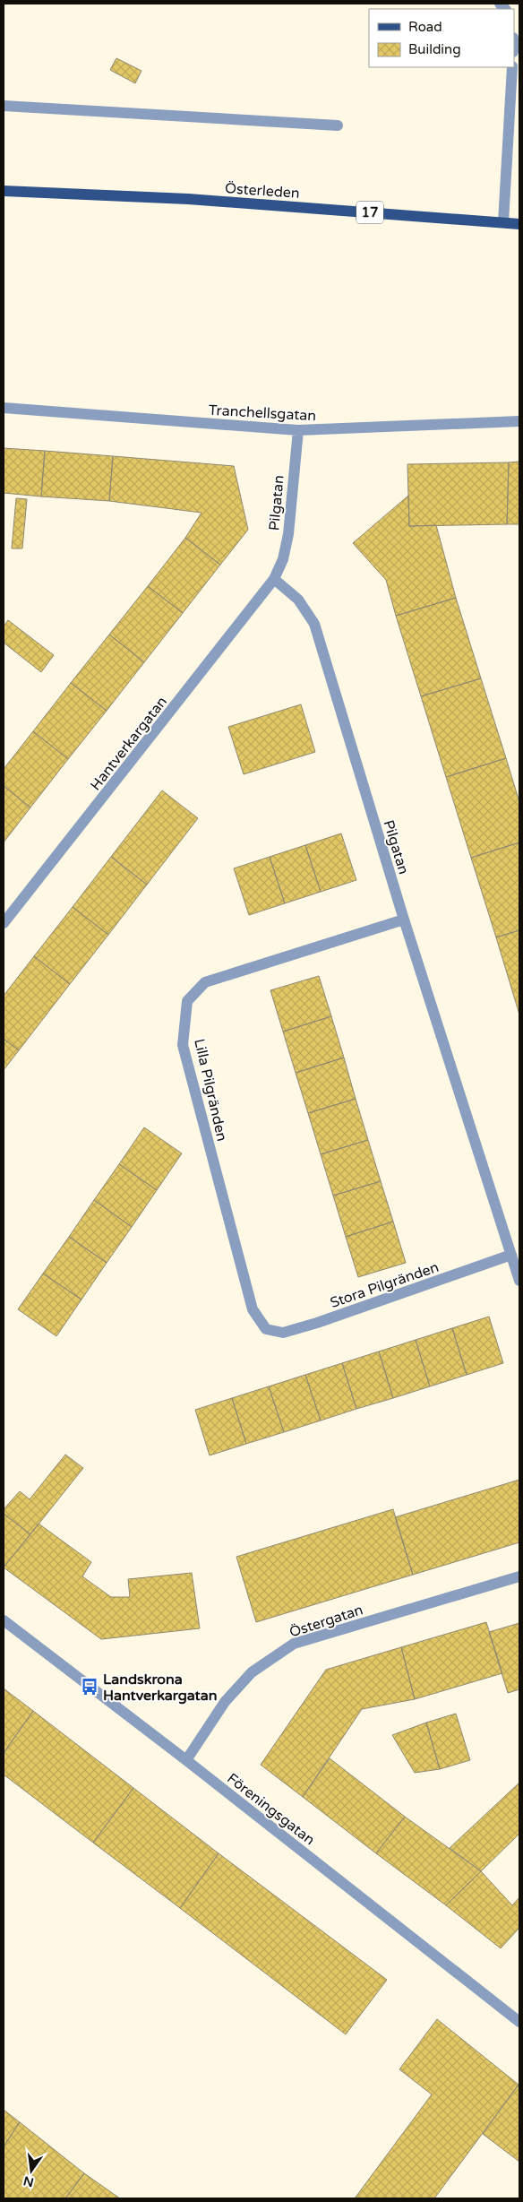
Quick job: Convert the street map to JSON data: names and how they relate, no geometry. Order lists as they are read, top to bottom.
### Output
{
  "streets": {
    "main road": ["Österleden", "17"],
    "street": [
      "Tranchellsgatan",
      "Pilgatan",
      "Hantverkargatan",
      "Lilla Pilgränden",
      "Stora Pilgränden",
      "Östergatan",
      "Föreningsgatan"
    ]
  },
  "crossings": [
    ["Tranchellsgatan", "Pilgatan"],
    ["Pilgatan", "Hantverkargatan"],
    ["Pilgatan", "Lilla Pilgränden"],
    ["Pilgatan", "Stora Pilgränden"],
    ["Lilla Pilgränden", "Stora Pilgränden"],
    ["Östergatan", "Föreningsgatan"]
  ],
  "places": {
    "bus stop": ["Landskrona Hantverkargatan"]
  },
  "legend": ["Road", "Building"],
  "north": "bottom"
}
